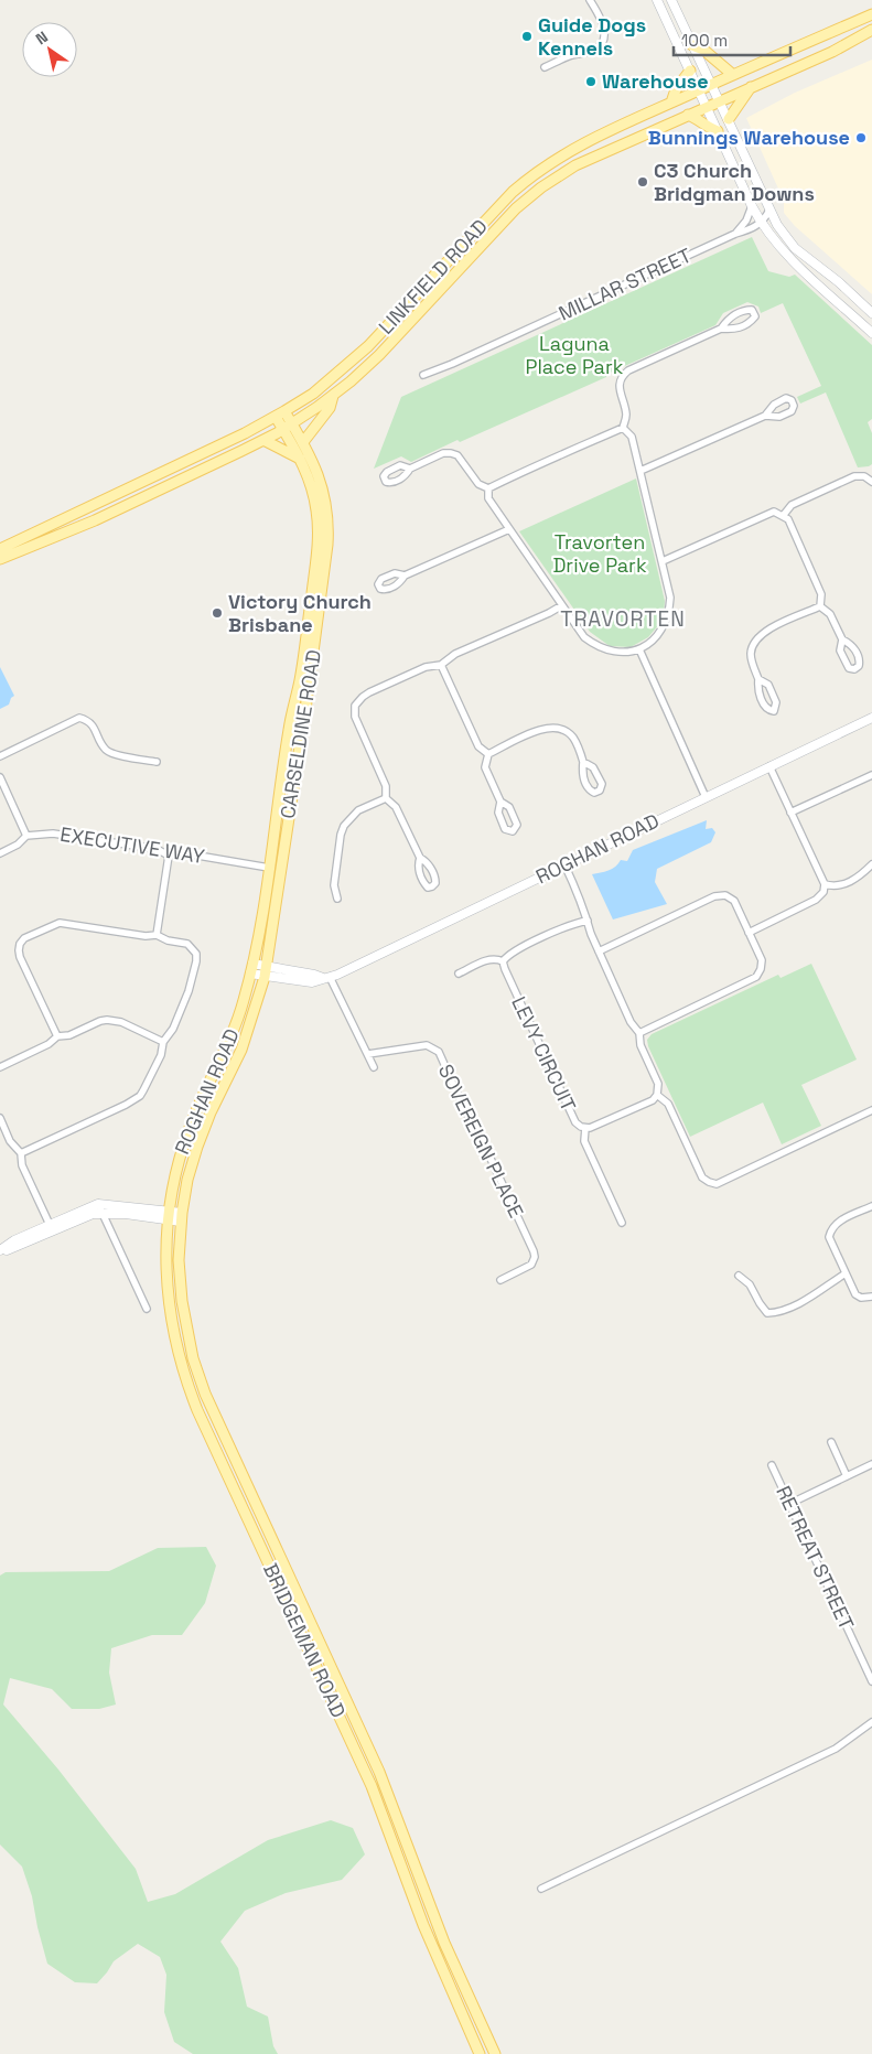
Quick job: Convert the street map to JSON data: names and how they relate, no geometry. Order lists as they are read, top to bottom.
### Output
{
  "streets": {
    "main road": [
      "LINKFIELD ROAD",
      "CARSELDINE ROAD",
      "ROGHAN ROAD",
      "BRIDGEMAN ROAD"
    ],
    "street": [
      "MILLAR STREET",
      "EXECUTIVE WAY",
      "LEVY CIRCUIT",
      "SOVEREIGN PLACE",
      "RETREAT STREET"
    ]
  },
  "crossings": [
    ["LINKFIELD ROAD", "CARSELDINE ROAD"],
    ["CARSELDINE ROAD", "EXECUTIVE WAY"],
    ["CARSELDINE ROAD", "ROGHAN ROAD"],
    ["ROGHAN ROAD", "BRIDGEMAN ROAD"]
  ],
  "districts": ["TRAVORTEN"],
  "parks": ["Laguna Place Park", "Travorten Drive Park"],
  "places": [
    "Guide Dogs Kennels",
    "Warehouse",
    "Bunnings Warehouse",
    "C3 Church Bridgman Downs",
    "Victory Church Brisbane"
  ],
  "scale_bar": "100 m",
  "north": "top left"
}
